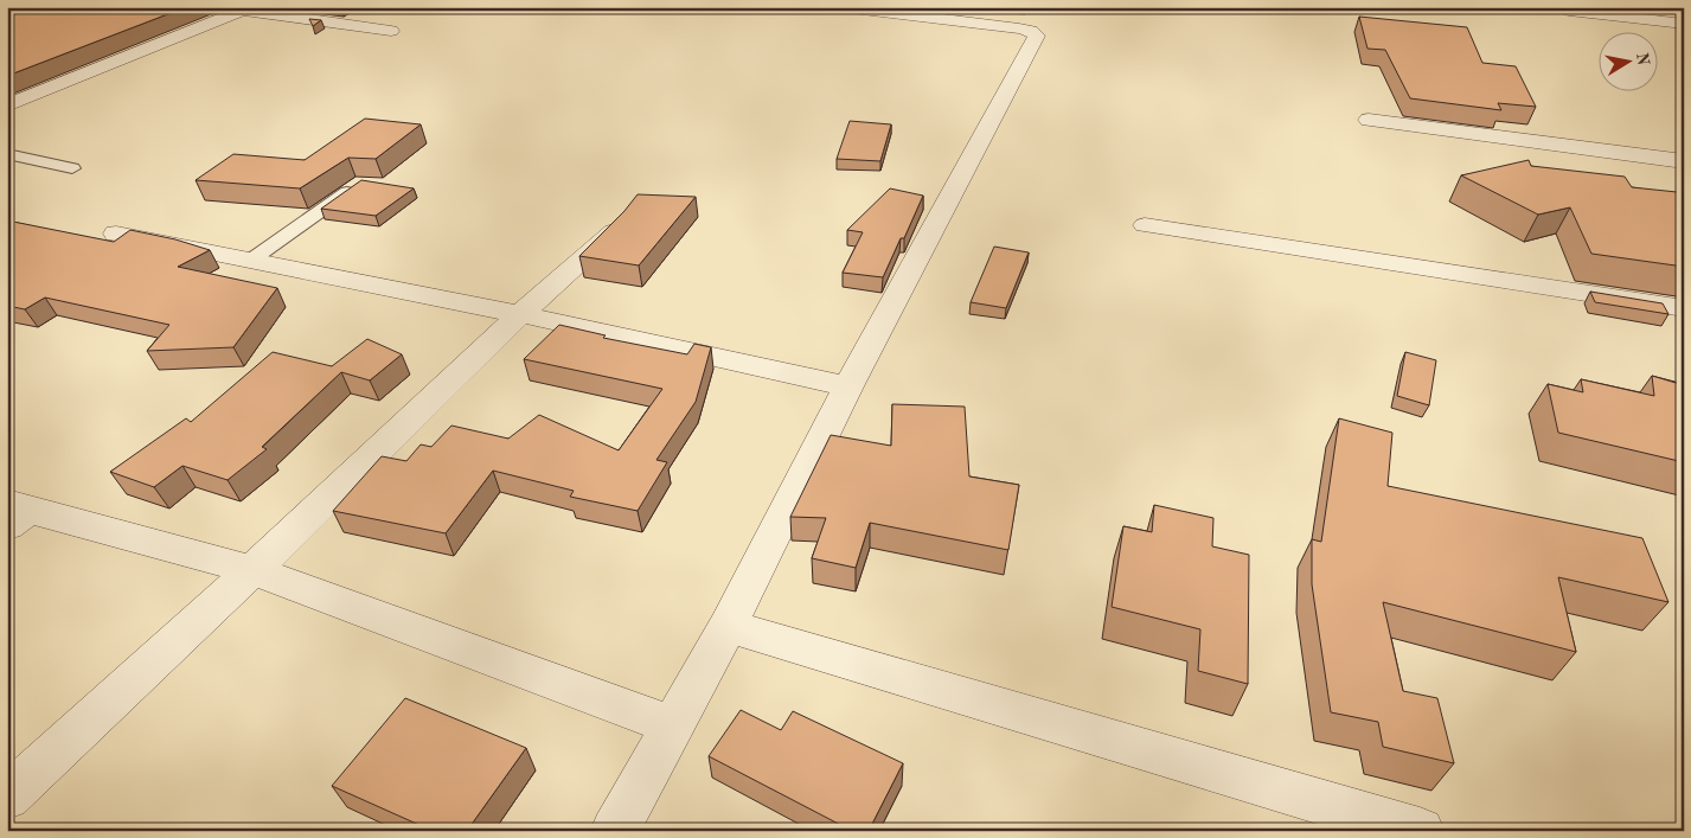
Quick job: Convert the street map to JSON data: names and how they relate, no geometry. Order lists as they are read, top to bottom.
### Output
{
  "north": "right"
}
